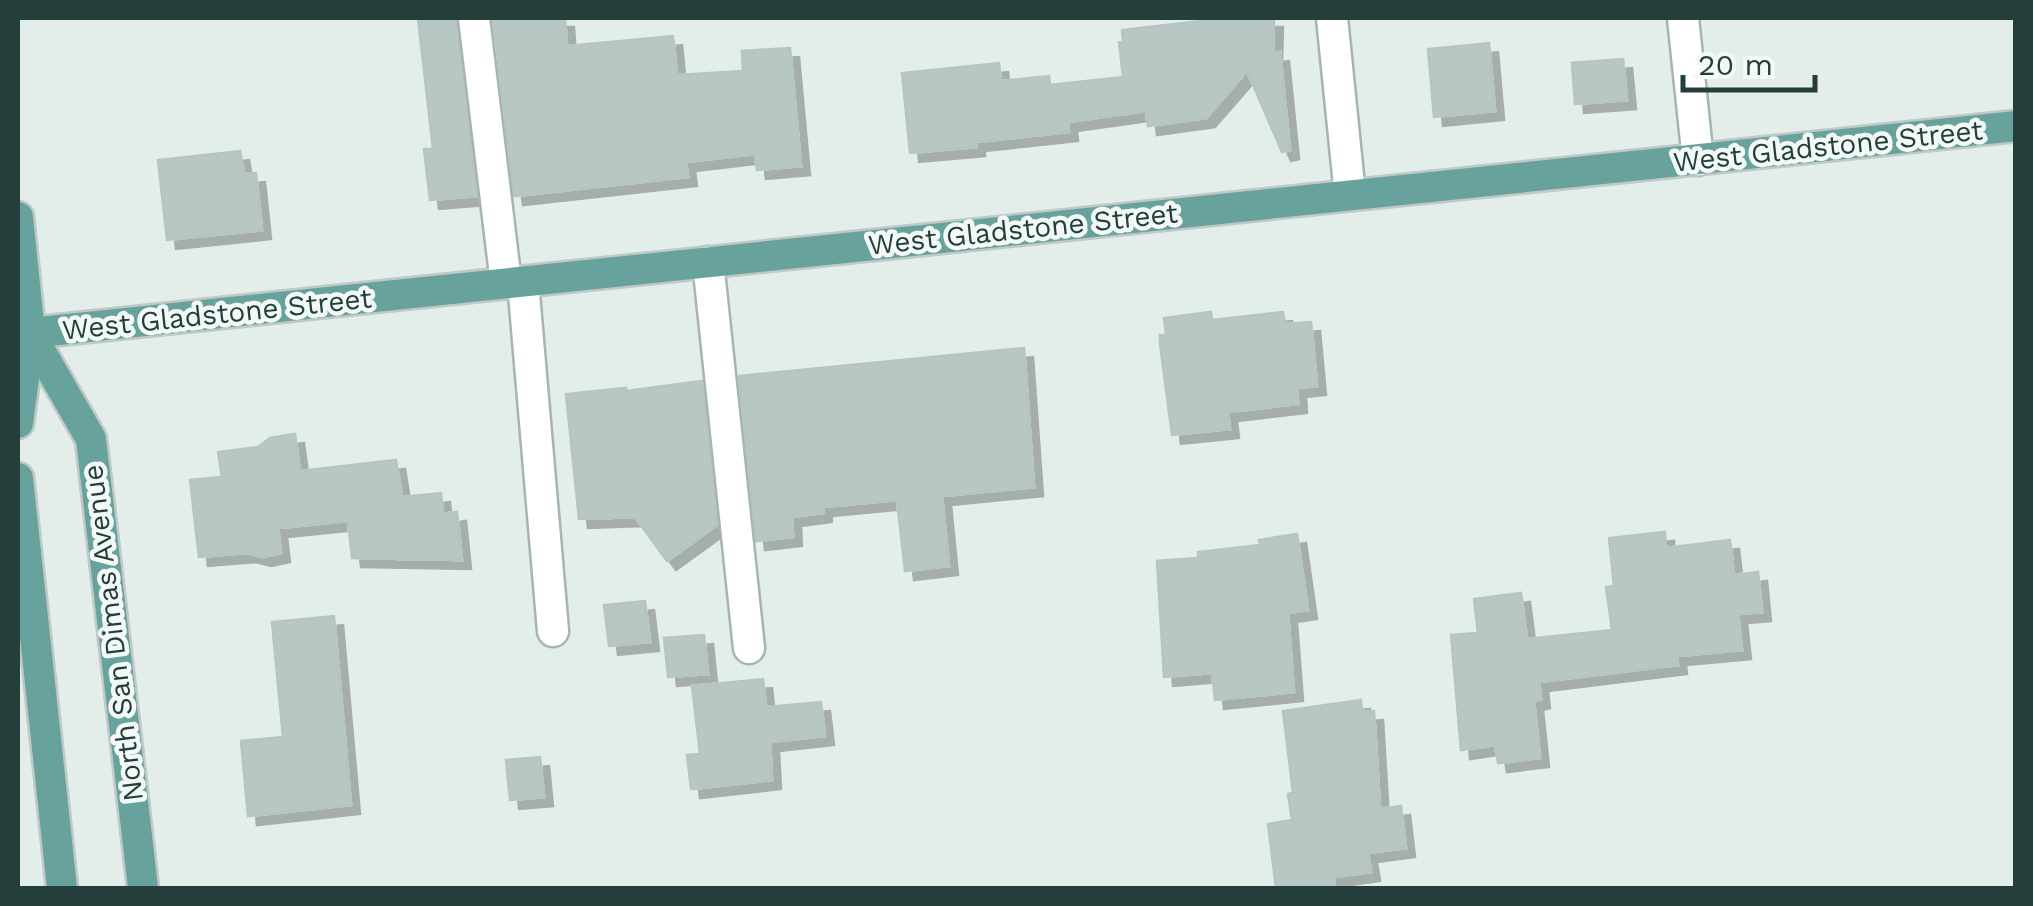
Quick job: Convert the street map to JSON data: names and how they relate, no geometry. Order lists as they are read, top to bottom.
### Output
{
  "streets": {
    "main road": ["West Gladstone Street", "North San Dimas Avenue"]
  },
  "crossings": [
    ["West Gladstone Street", "North San Dimas Avenue"]
  ],
  "scale_bar": "20 m"
}
